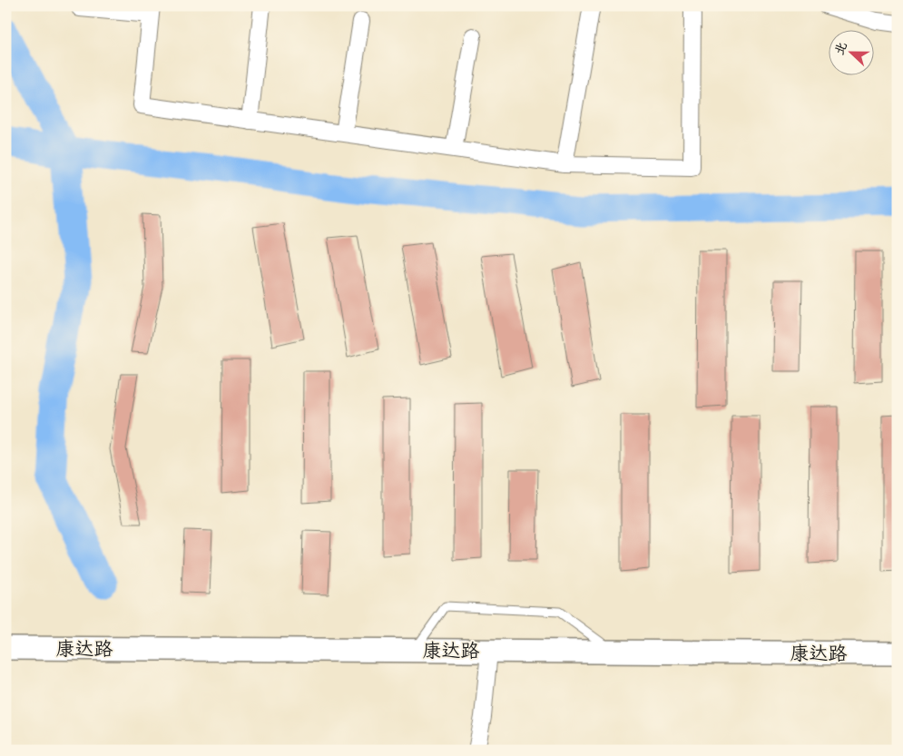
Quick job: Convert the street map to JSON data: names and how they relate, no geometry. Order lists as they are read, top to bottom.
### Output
{
  "streets": {
    "street": ["康达路"]
  },
  "north": "left"
}
